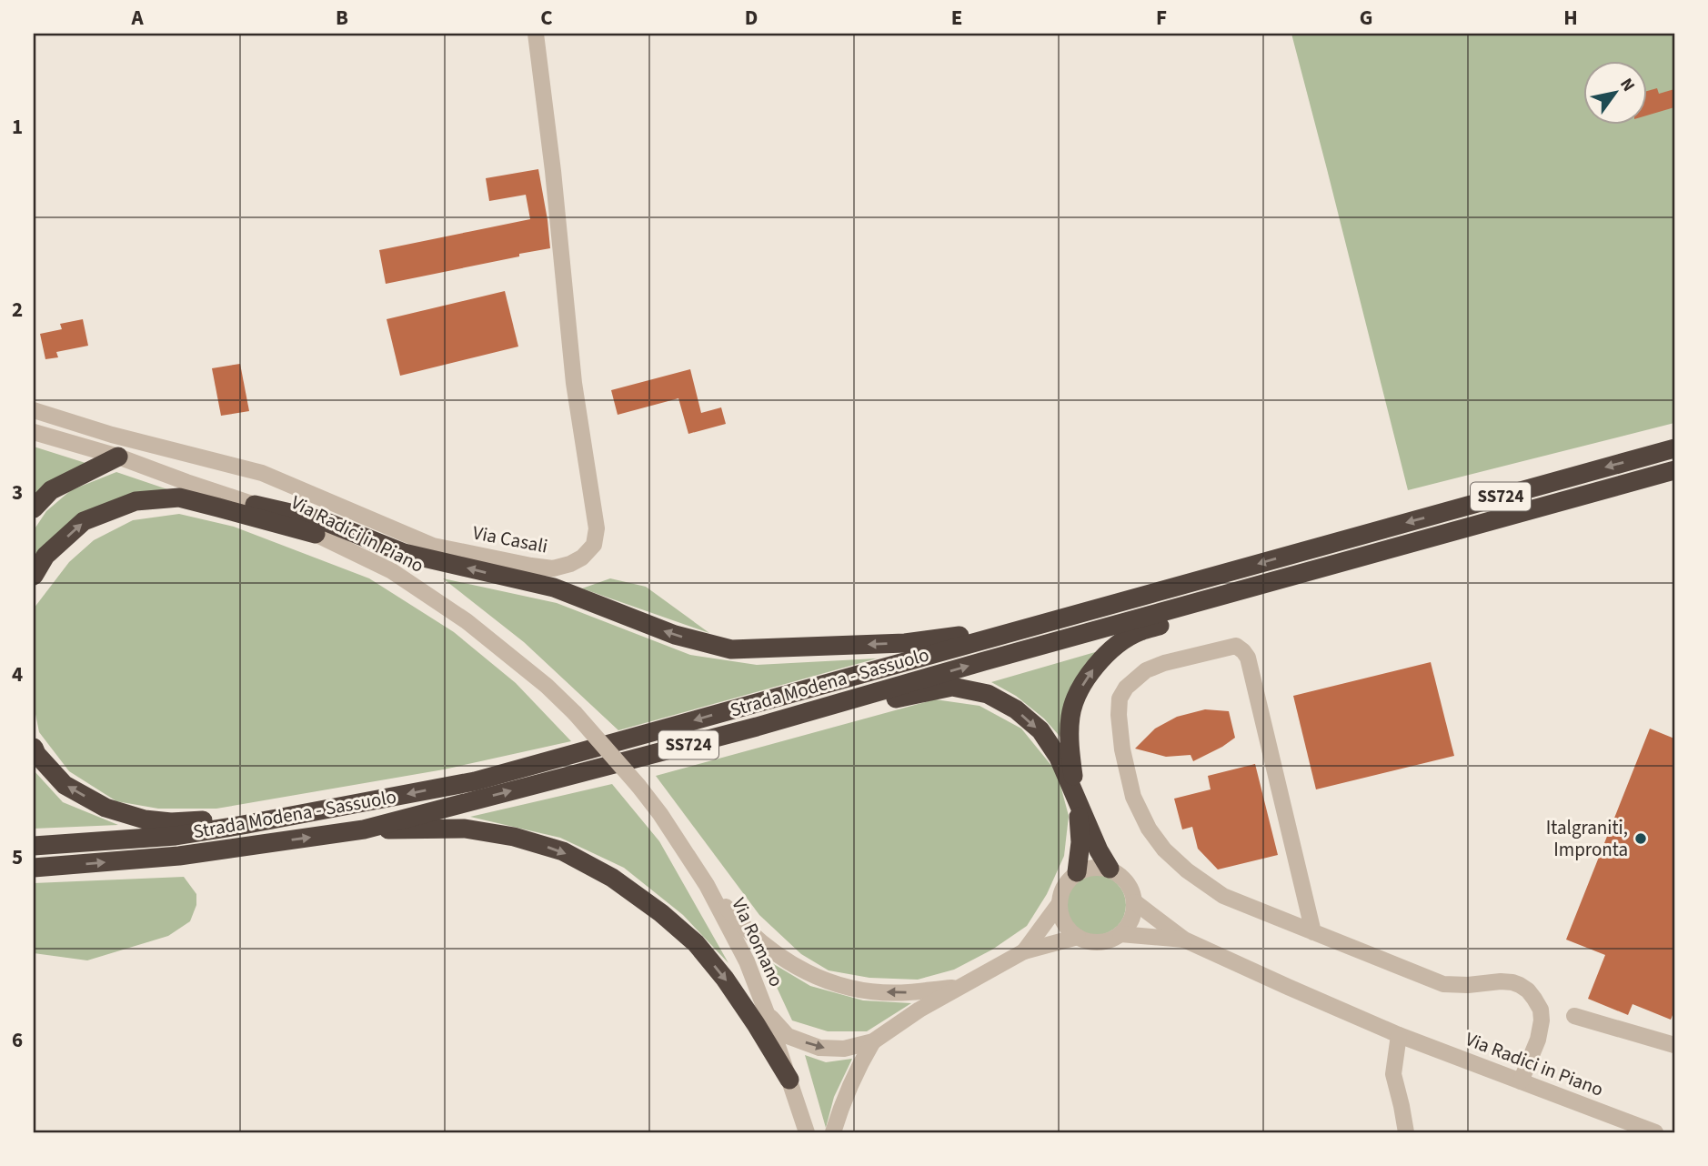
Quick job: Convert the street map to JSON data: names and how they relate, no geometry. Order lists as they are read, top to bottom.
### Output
{
  "streets": {
    "highway": ["SS724", "Strada Modena - Sassuolo"],
    "street": ["Via Radici in Piano", "Via Casali", "Via Romano"]
  },
  "crossings": [
    ["Via Radici in Piano", "Via Romano"]
  ],
  "places": ["Italgraniti, Impronta"],
  "north": "top right",
  "grid": {
    "columns": [
      "A",
      "B",
      "C",
      "D",
      "E",
      "F",
      "G",
      "H"
    ],
    "rows": [
      "1",
      "2",
      "3",
      "4",
      "5",
      "6"
    ]
  }
}
